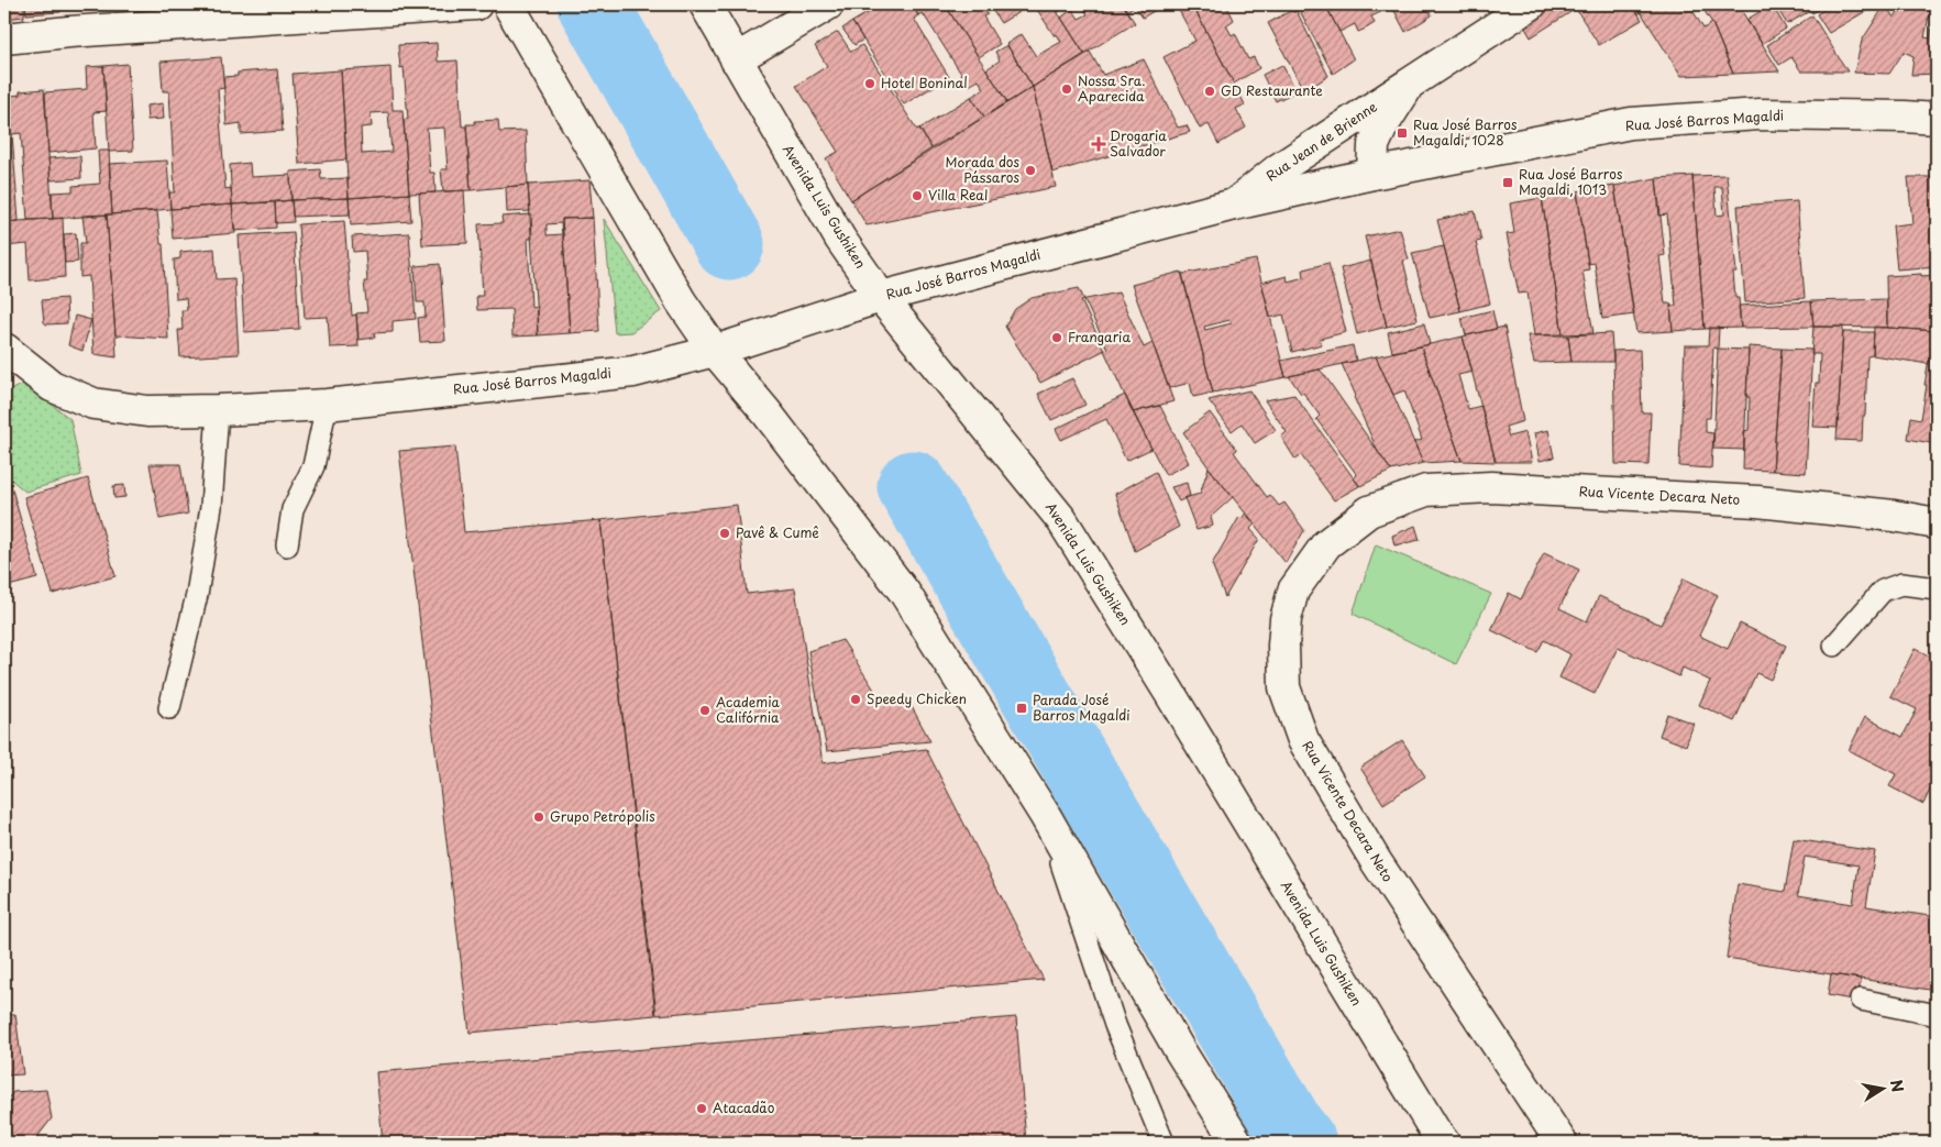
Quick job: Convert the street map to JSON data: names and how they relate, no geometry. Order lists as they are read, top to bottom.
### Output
{
  "streets": {
    "main road": [
      "Rua José Barros Magaldi",
      "Rua Jean de Brienne",
      "Avenida Luis Gushiken",
      "Rua Vicente Decara Neto"
    ]
  },
  "crossings": [
    ["Rua José Barros Magaldi", "Rua Jean de Brienne"],
    ["Rua José Barros Magaldi", "Avenida Luis Gushiken"]
  ],
  "places": {
    "other": [
      "Hotel Boninal",
      "Nossa Sra. Aparecida",
      "GD Restaurante",
      "Morada dos Pássaros",
      "Villa Real",
      "Frangaria",
      "Pavê & Cumê",
      "Speedy Chicken",
      "Academia Califórnia",
      "Grupo Petrópolis",
      "Atacadão"
    ],
    "transit": ["Rua José Barros Magaldi, 1028", "Rua José Barros Magaldi, 1013", "Parada José Barros Magaldi"],
    "health": ["Drogaria Salvador"]
  },
  "north": "right"
}
